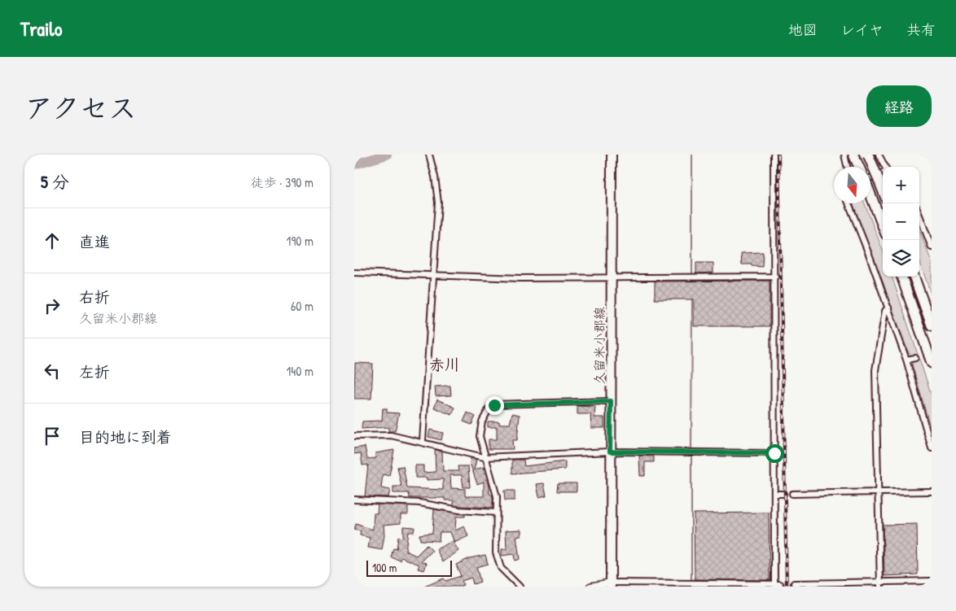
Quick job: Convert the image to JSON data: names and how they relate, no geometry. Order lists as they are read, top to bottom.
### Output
{
  "streets": {
    "main road": ["久留米小郡線"]
  },
  "districts": ["赤川"],
  "scale_bar": "100 m",
  "north": "bottom",
  "page": {
    "header": "Trailo",
    "nav": ["地図", "レイヤ", "共有"],
    "title": "アクセス",
    "buttons": "経路",
    "heading": ["5 分", "徒歩 · 390 m"],
    "map_buttons": ["+", "−"],
    "list": [
      ["直進", "190 m"],
      ["右折", "久留米小郡線", "60 m"],
      ["左折", "140 m"],
      "目的地に到着"
    ],
    "scale": "100 m"
  }
}
